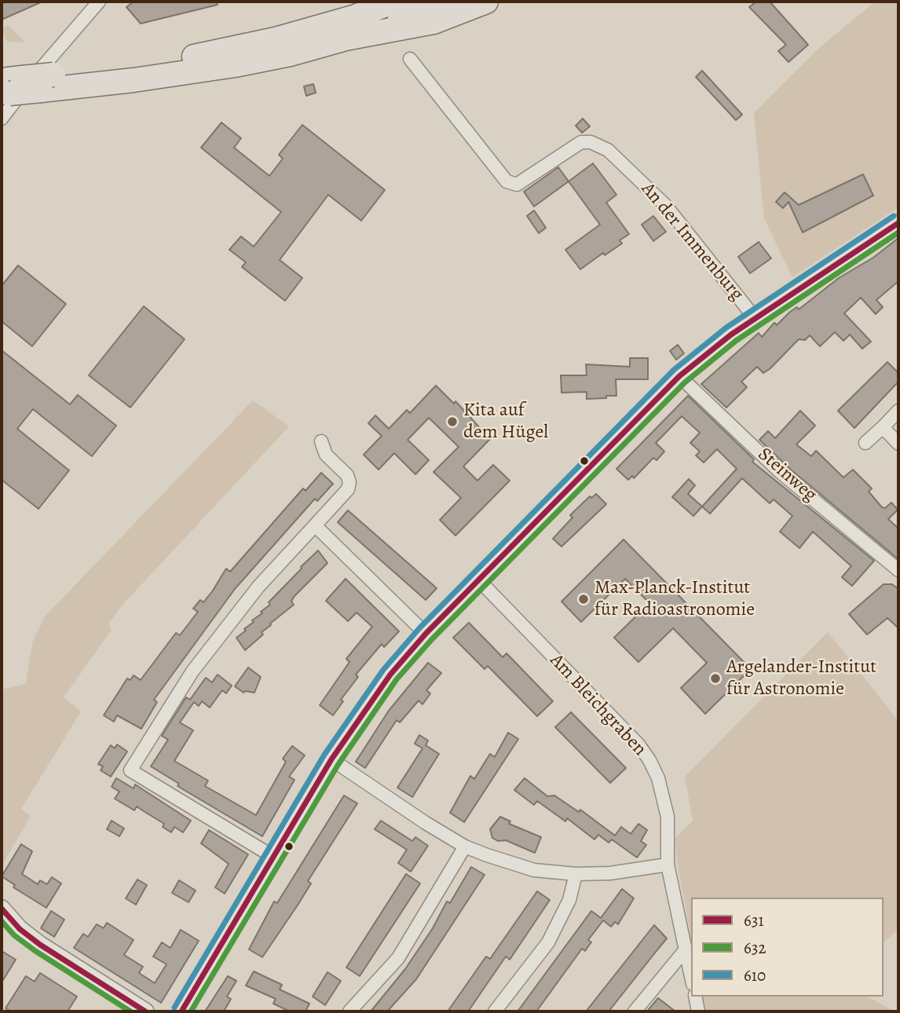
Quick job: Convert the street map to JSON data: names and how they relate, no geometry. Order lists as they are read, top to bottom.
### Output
{
  "streets": {
    "street": ["An der Immenburg", "Steinweg", "Am Bleichgraben"]
  },
  "places": ["Kita auf dem Hügel", "Max-Planck-Institut für Radioastronomie", "Argelander-Institut für Astronomie"],
  "lines": ["transit line 610", "transit line 631", "transit line 632"],
  "legend": ["631", "632", "610"]
}
